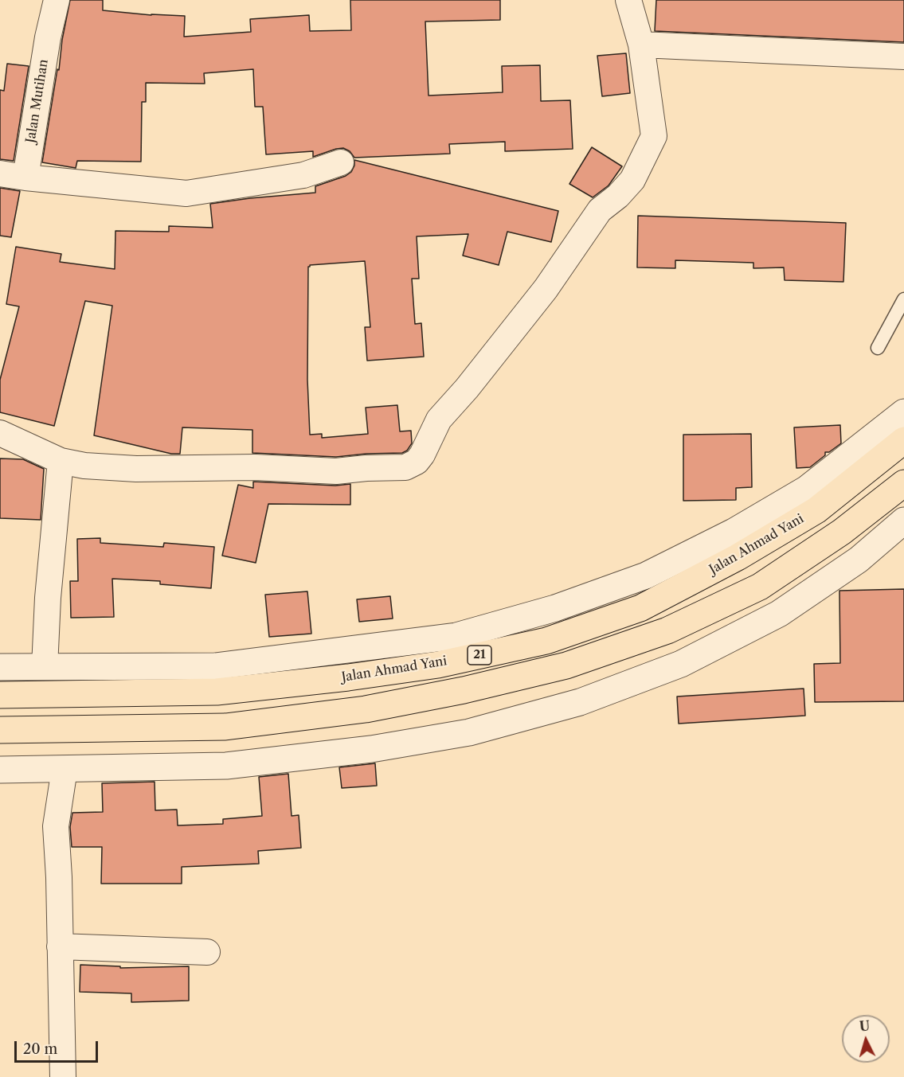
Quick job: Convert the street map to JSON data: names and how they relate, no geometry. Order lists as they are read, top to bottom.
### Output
{
  "streets": {
    "highway": ["Jalan Ahmad Yani", "21"],
    "street": ["Jalan Mutihan"]
  },
  "scale_bar": "20 m",
  "north": "top"
}
